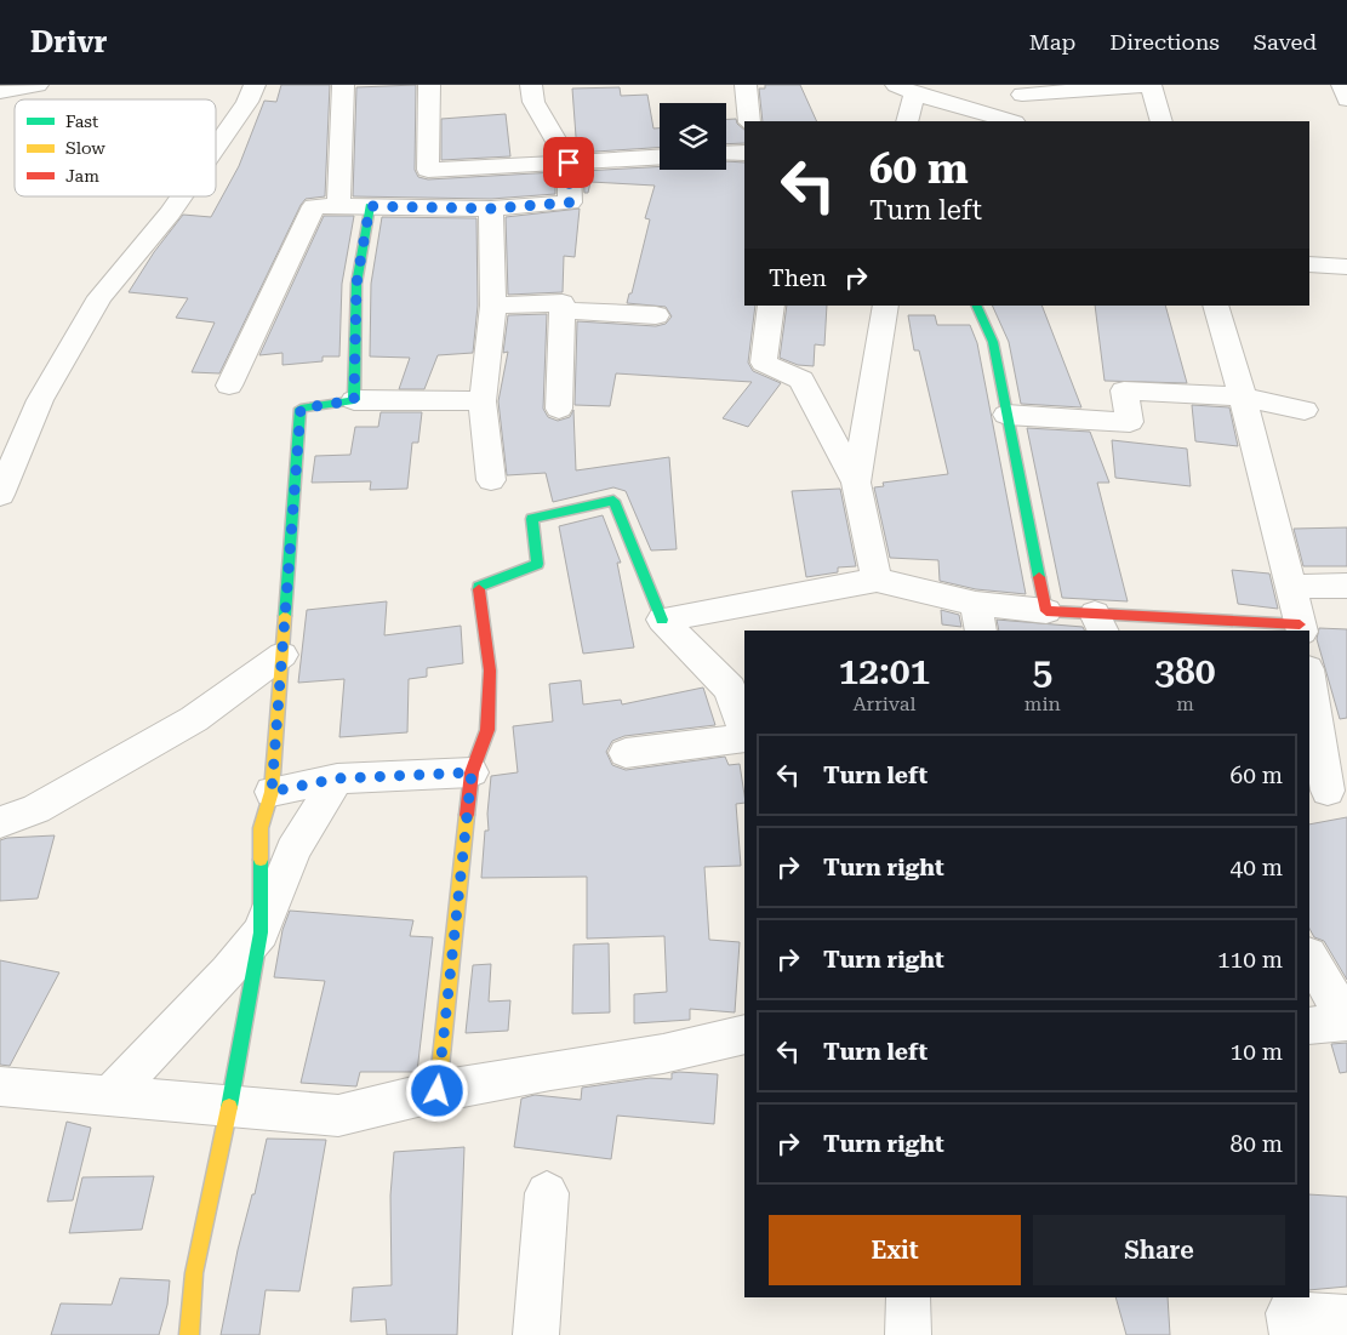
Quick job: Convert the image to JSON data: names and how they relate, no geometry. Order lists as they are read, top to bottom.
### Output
{
  "legend": ["Fast", "Slow", "Jam"],
  "page": {
    "header": "Drivr",
    "nav": ["Map", "Directions", "Saved"],
    "turn": ["60 m", "Turn left"],
    "then": "Then",
    "eta": [
      "12:01",
      "Arrival",
      "5",
      "min",
      "380",
      "m"
    ],
    "list": [
      {
        "name": "Turn left",
        "value": "60 m"
      },
      {
        "name": "Turn right",
        "value": "40 m"
      },
      {
        "name": "Turn right",
        "value": "110 m"
      },
      {
        "name": "Turn left",
        "value": "10 m"
      },
      {
        "name": "Turn right",
        "value": "80 m"
      }
    ],
    "buttons": ["Exit", "Share"]
  }
}
